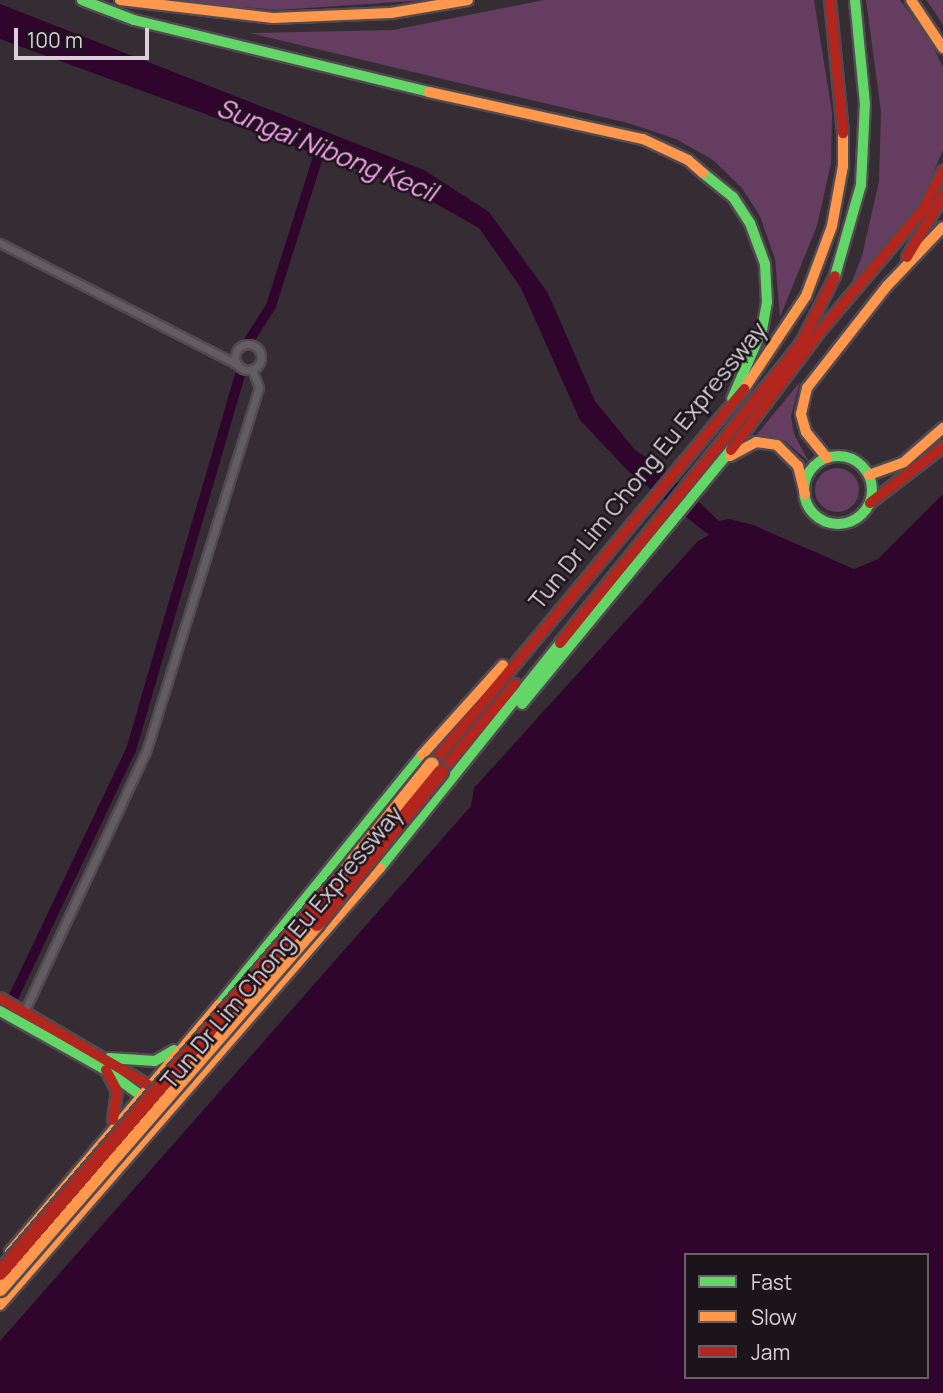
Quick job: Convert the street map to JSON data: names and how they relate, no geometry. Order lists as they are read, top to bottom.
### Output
{
  "streets": {
    "main road": ["Tun Dr Lim Chong Eu Expressway"]
  },
  "water": ["Sungai Nibong Kecil"],
  "legend": ["Fast", "Slow", "Jam"],
  "scale_bar": "100 m"
}
